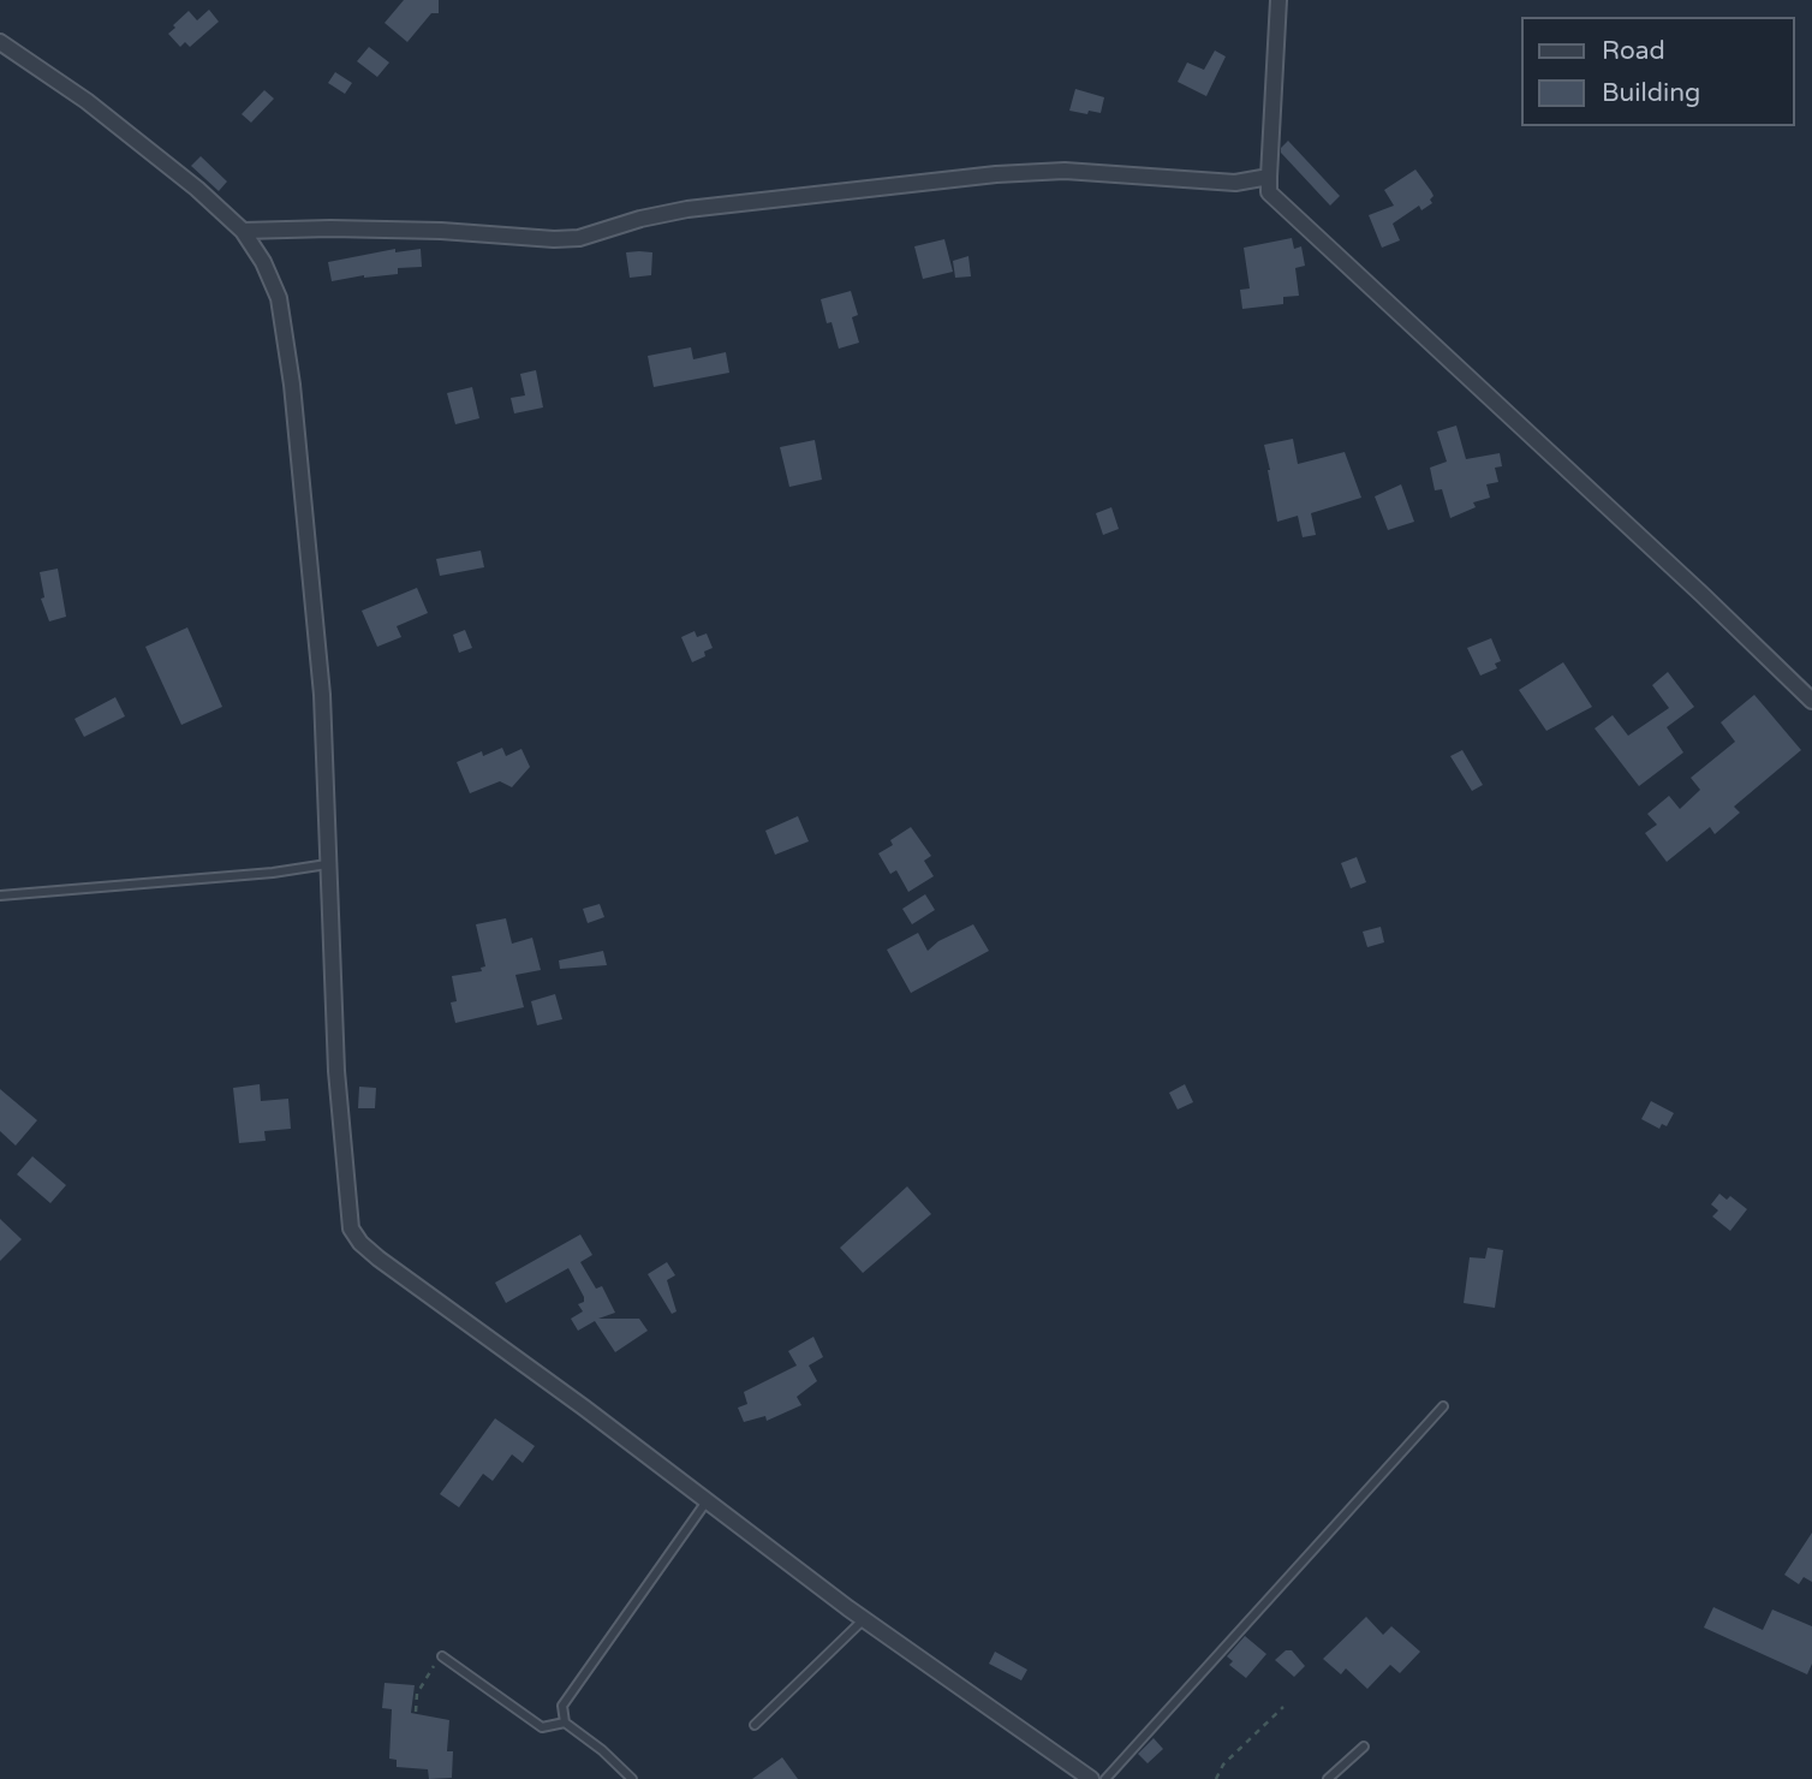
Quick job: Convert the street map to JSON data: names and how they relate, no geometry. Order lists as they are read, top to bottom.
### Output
{
  "legend": ["Road", "Building"]
}
